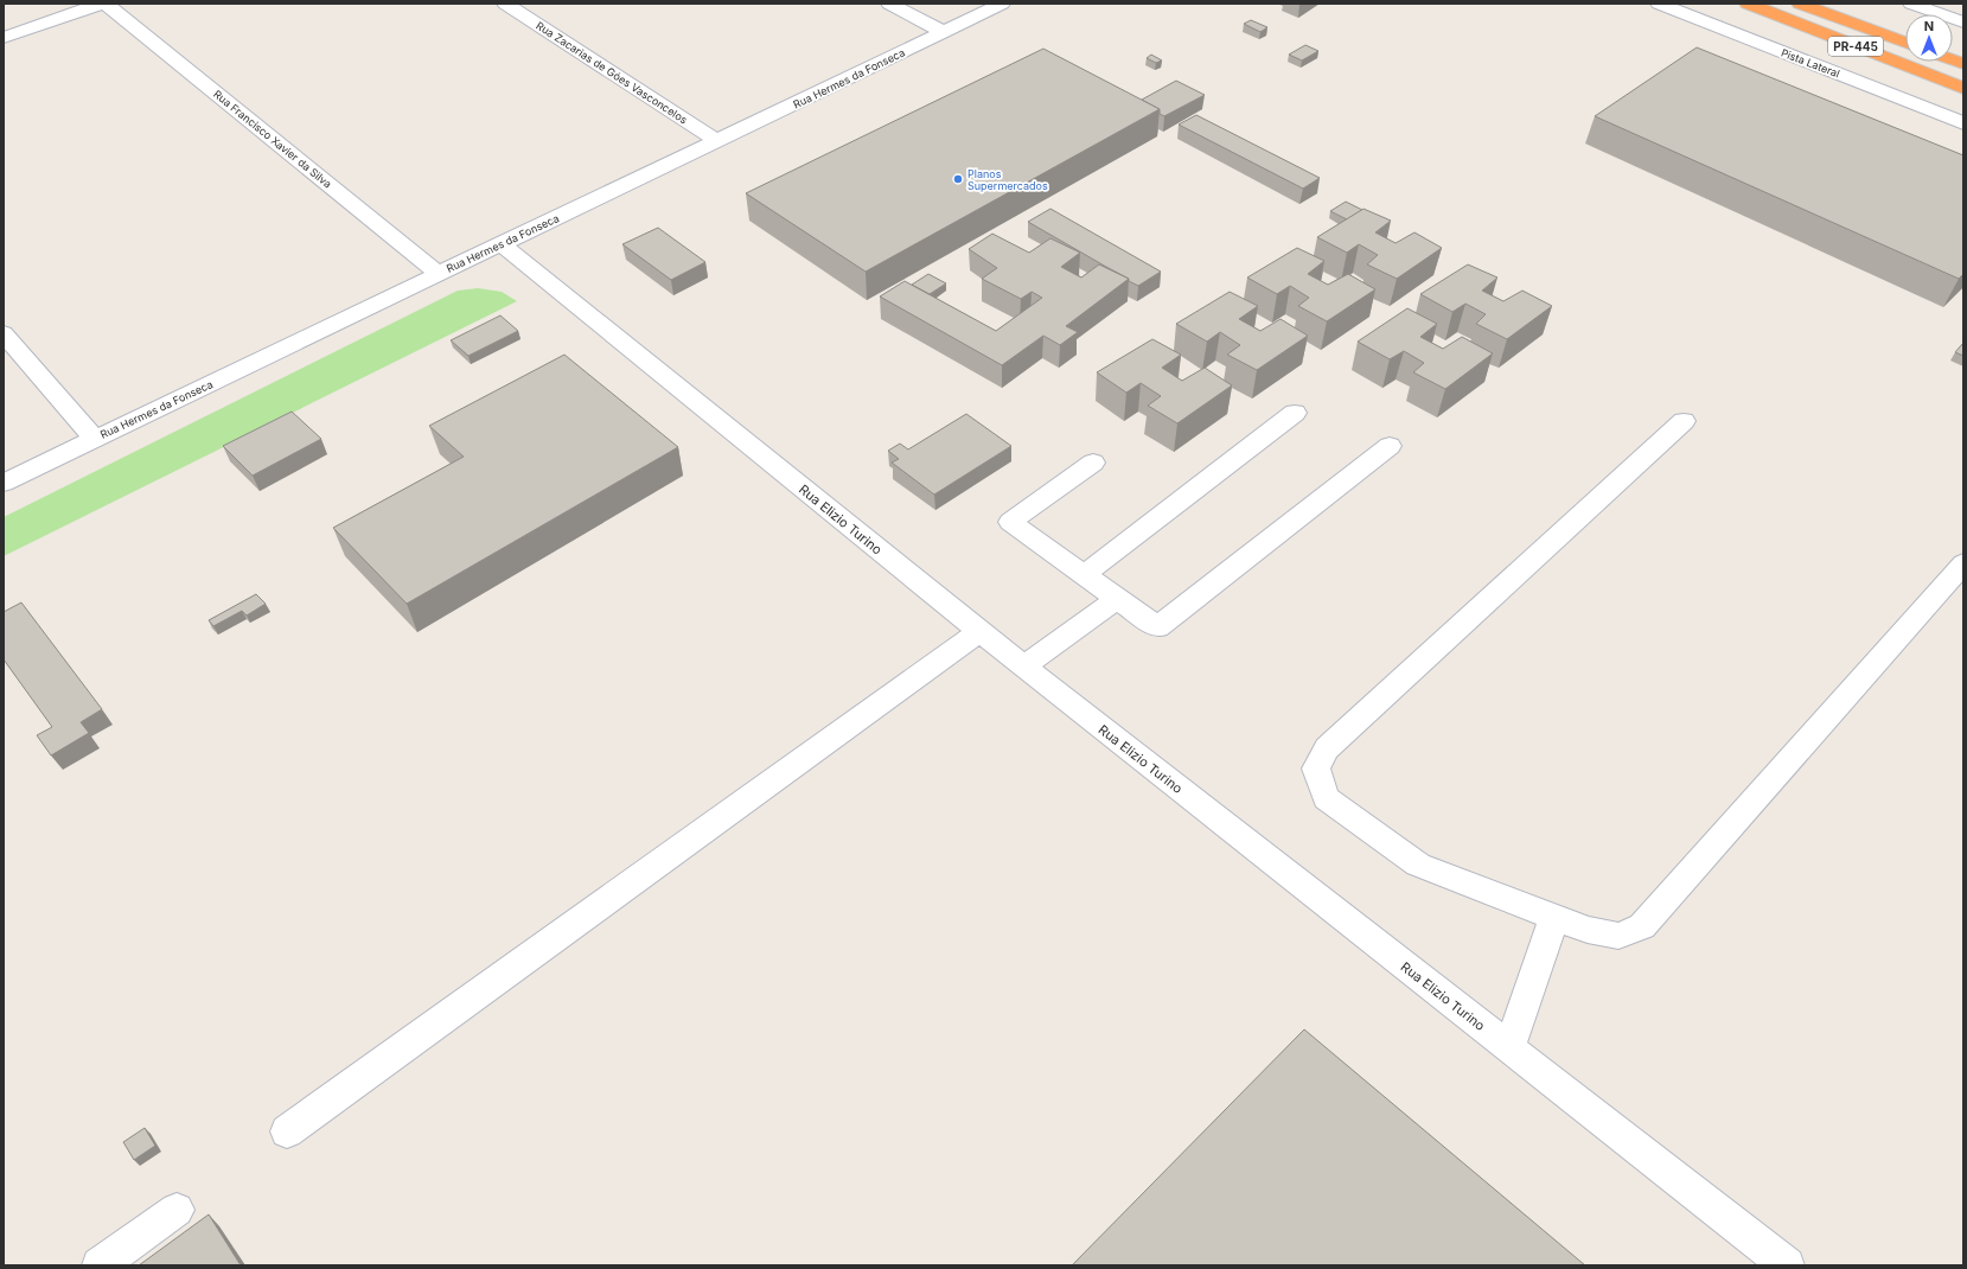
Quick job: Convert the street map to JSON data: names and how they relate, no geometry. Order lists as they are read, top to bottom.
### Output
{
  "streets": {
    "highway": ["PR-445"],
    "street": [
      "Pista Lateral",
      "Rua Zacarias de Góes Vasconcelos",
      "Rua Hermes da Fonseca",
      "Rua Francisco Xavier da Silva",
      "Rua Elizio Turino"
    ]
  },
  "crossings": [
    ["Rua Zacarias de Góes Vasconcelos", "Rua Hermes da Fonseca"],
    ["Rua Hermes da Fonseca", "Rua Francisco Xavier da Silva"],
    ["Rua Hermes da Fonseca", "Rua Elizio Turino"]
  ],
  "places": ["Planos Supermercados"],
  "north": "top"
}
